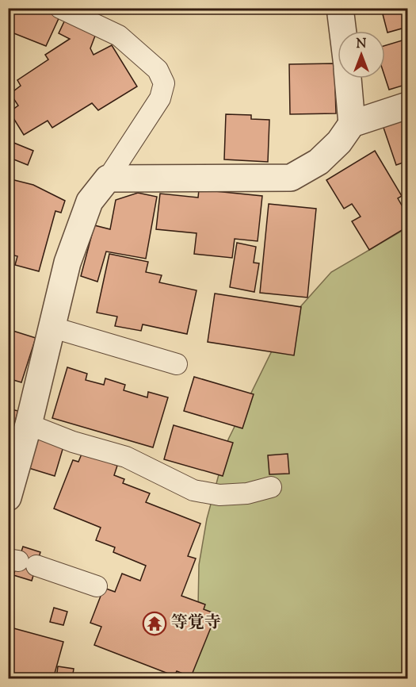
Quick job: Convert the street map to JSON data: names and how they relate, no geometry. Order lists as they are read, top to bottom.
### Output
{
  "places": {
    "temple": ["等覚寺"]
  },
  "north": "top"
}
